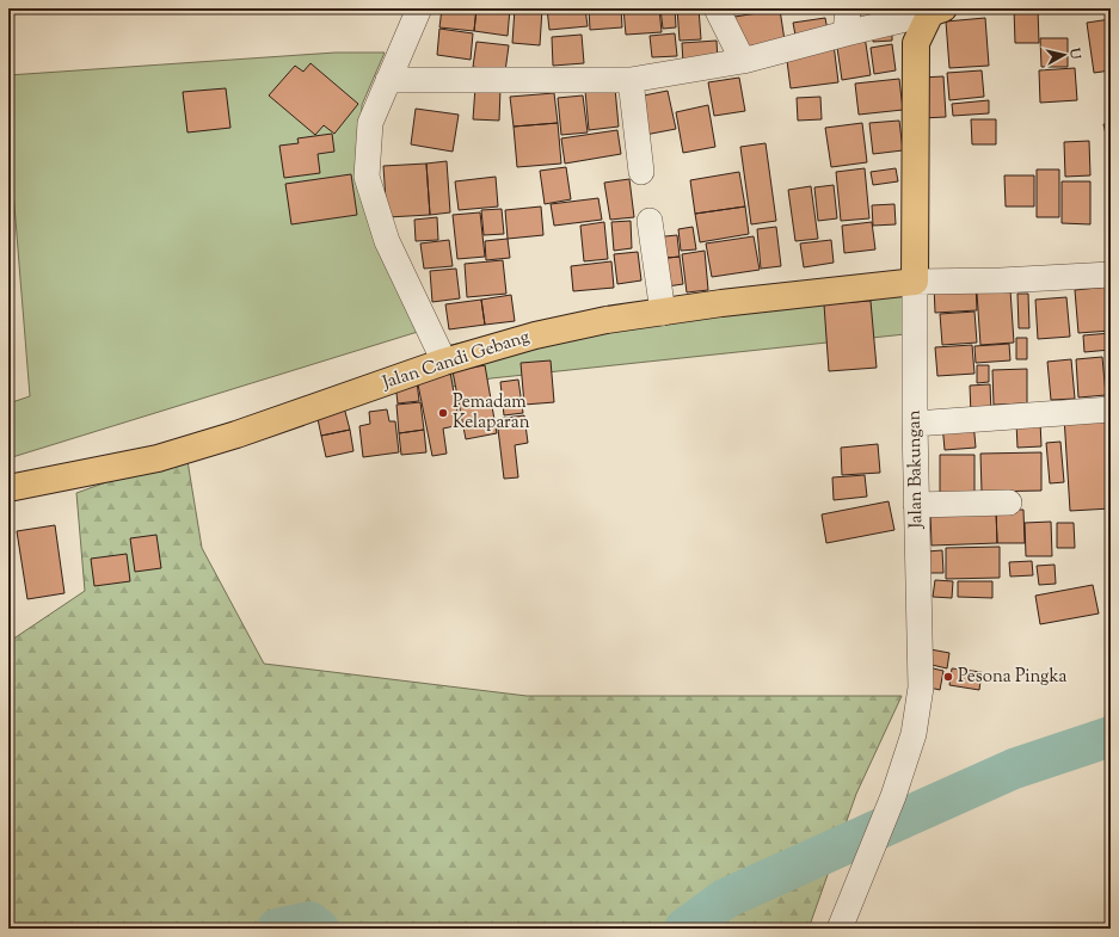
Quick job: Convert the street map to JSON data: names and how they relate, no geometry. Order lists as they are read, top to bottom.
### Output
{
  "streets": {
    "main road": ["Jalan Candi Gebang", "Jalan Bakungan"]
  },
  "crossings": [
    ["Jalan Candi Gebang", "Jalan Bakungan"]
  ],
  "places": ["Pemadam Kelaparan", "Pesona Pingka"],
  "north": "right"
}
